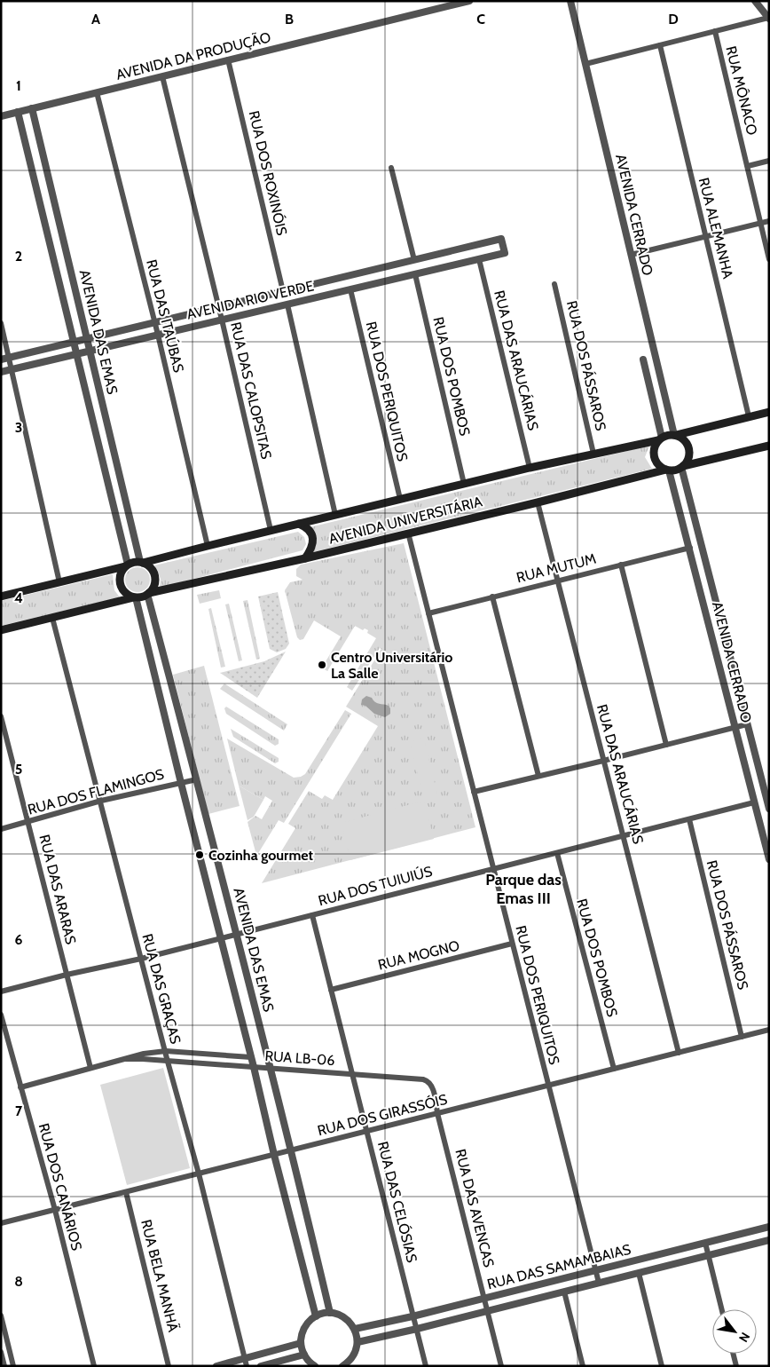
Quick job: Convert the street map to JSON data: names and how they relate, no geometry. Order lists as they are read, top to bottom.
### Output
{
  "streets": {
    "main road": ["AVENIDA UNIVERSITÁRIA"],
    "street": [
      "AVENIDA DA PRODUÇÃO",
      "RUA MÔNACO",
      "RUA DOS ROXINÓIS",
      "AVENIDA CERRADO",
      "RUA ALEMANHA",
      "AVENIDA RIO VERDE",
      "RUA DAS ITAÚBAS",
      "AVENIDA DAS EMAS",
      "RUA DAS ARAUCÁRIAS",
      "RUA DOS PÁSSAROS",
      "RUA DOS POMBOS",
      "RUA DAS CALOPSITAS",
      "RUA DOS PERIQUITOS",
      "RUA MUTUM",
      "RUA DOS FLAMINGOS",
      "RUA DOS TUIUIÚS",
      "RUA DAS ARARAS",
      "RUA MOGNO",
      "RUA DAS GRAÇAS",
      "RUA LB-06",
      "RUA DOS GIRASSÓIS",
      "RUA DOS CANÁRIOS",
      "RUA DAS CELÓSIAS",
      "RUA DAS AVENCAS",
      "RUA DAS SAMAMBAIAS",
      "RUA BELA MANHÃ"
    ]
  },
  "crossings": [
    ["AVENIDA DA PRODUÇÃO", "RUA DOS ROXINÓIS"],
    ["AVENIDA DA PRODUÇÃO", "RUA DAS ITAÚBAS"],
    ["AVENIDA DA PRODUÇÃO", "AVENIDA DAS EMAS"],
    ["AVENIDA DA PRODUÇÃO", "RUA DAS CALOPSITAS"],
    ["RUA DOS ROXINÓIS", "AVENIDA RIO VERDE"],
    ["AVENIDA CERRADO", "AVENIDA UNIVERSITÁRIA"],
    ["AVENIDA CERRADO", "RUA MUTUM"],
    ["AVENIDA CERRADO", "RUA DOS TUIUIÚS"],
    ["AVENIDA RIO VERDE", "RUA DAS ITAÚBAS"],
    ["AVENIDA RIO VERDE", "AVENIDA DAS EMAS"],
    ["AVENIDA RIO VERDE", "RUA DAS ARAUCÁRIAS"],
    ["AVENIDA RIO VERDE", "RUA DOS POMBOS"],
    ["AVENIDA RIO VERDE", "RUA DAS CALOPSITAS"],
    ["AVENIDA RIO VERDE", "RUA DOS PERIQUITOS"],
    ["RUA DAS ITAÚBAS", "AVENIDA UNIVERSITÁRIA"],
    ["AVENIDA DAS EMAS", "AVENIDA UNIVERSITÁRIA"],
    ["AVENIDA DAS EMAS", "RUA DOS FLAMINGOS"],
    ["AVENIDA DAS EMAS", "RUA DOS TUIUIÚS"],
    ["AVENIDA DAS EMAS", "RUA LB-06"],
    ["AVENIDA DAS EMAS", "RUA DOS GIRASSÓIS"],
    ["RUA DAS ARAUCÁRIAS", "AVENIDA UNIVERSITÁRIA"],
    ["RUA DAS ARAUCÁRIAS", "RUA MUTUM"],
    ["RUA DAS ARAUCÁRIAS", "RUA DOS TUIUIÚS"],
    ["RUA DAS ARAUCÁRIAS", "RUA DOS GIRASSÓIS"],
    ["RUA DOS PÁSSAROS", "AVENIDA UNIVERSITÁRIA"],
    ["RUA DOS PÁSSAROS", "RUA DOS TUIUIÚS"],
    ["RUA DOS PÁSSAROS", "RUA DOS GIRASSÓIS"],
    ["RUA DOS POMBOS", "AVENIDA UNIVERSITÁRIA"],
    ["RUA DOS POMBOS", "RUA DOS TUIUIÚS"],
    ["RUA DOS POMBOS", "RUA DOS GIRASSÓIS"],
    ["RUA DAS CALOPSITAS", "AVENIDA UNIVERSITÁRIA"],
    ["RUA DOS PERIQUITOS", "AVENIDA UNIVERSITÁRIA"],
    ["RUA DOS PERIQUITOS", "RUA MUTUM"],
    ["RUA DOS PERIQUITOS", "RUA DOS TUIUIÚS"],
    ["RUA DOS PERIQUITOS", "RUA MOGNO"],
    ["RUA DOS PERIQUITOS", "RUA DOS GIRASSÓIS"],
    ["RUA DOS PERIQUITOS", "RUA DAS SAMAMBAIAS"],
    ["RUA DOS FLAMINGOS", "RUA DAS ARARAS"],
    ["RUA DOS FLAMINGOS", "RUA DAS GRAÇAS"],
    ["RUA DOS TUIUIÚS", "RUA DAS ARARAS"],
    ["RUA DOS TUIUIÚS", "RUA DAS GRAÇAS"],
    ["RUA DOS TUIUIÚS", "RUA DAS CELÓSIAS"],
    ["RUA MOGNO", "RUA DAS CELÓSIAS"],
    ["RUA DAS GRAÇAS", "RUA LB-06"],
    ["RUA DAS GRAÇAS", "RUA DOS GIRASSÓIS"],
    ["RUA LB-06", "RUA DAS CELÓSIAS"],
    ["RUA LB-06", "RUA DAS AVENCAS"],
    ["RUA DOS GIRASSÓIS", "RUA DOS CANÁRIOS"],
    ["RUA DOS GIRASSÓIS", "RUA DAS CELÓSIAS"],
    ["RUA DOS GIRASSÓIS", "RUA DAS AVENCAS"],
    ["RUA DOS GIRASSÓIS", "RUA BELA MANHÃ"],
    ["RUA DAS CELÓSIAS", "RUA DAS SAMAMBAIAS"],
    ["RUA DAS AVENCAS", "RUA DAS SAMAMBAIAS"]
  ],
  "districts": ["Parque das Emas III"],
  "places": ["Centro Universitário La Salle", "Cozinha gourmet"],
  "north": "bottom right",
  "grid": {
    "columns": [
      "A",
      "B",
      "C",
      "D"
    ],
    "rows": [
      "1",
      "2",
      "3",
      "4",
      "5",
      "6",
      "7",
      "8"
    ]
  }
}
